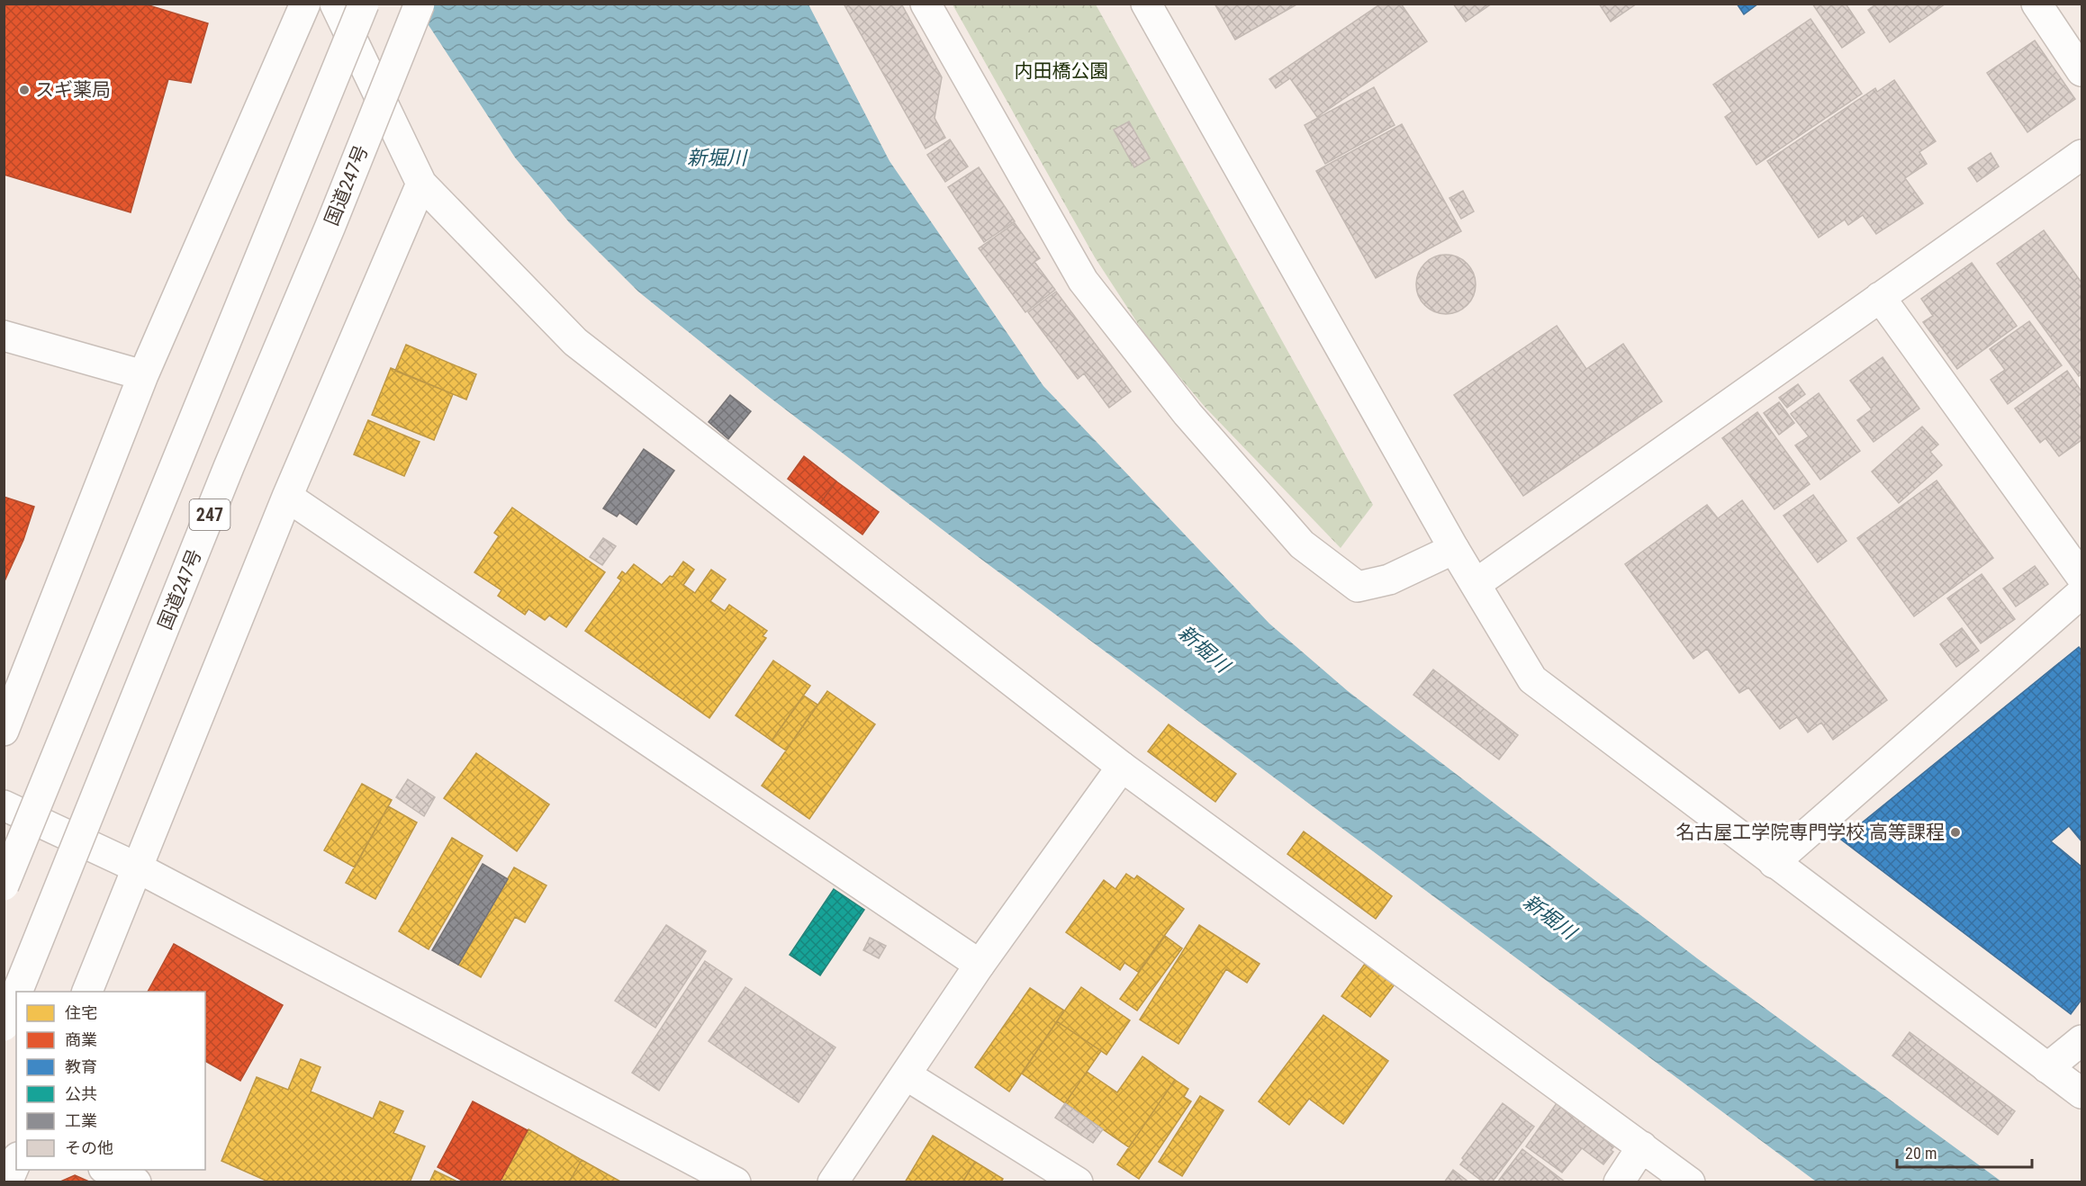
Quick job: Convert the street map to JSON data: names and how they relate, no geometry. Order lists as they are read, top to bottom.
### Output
{
  "streets": {
    "main road": ["国道247号", "247"]
  },
  "water": ["新堀川"],
  "parks": ["内田橋公園"],
  "places": ["スギ薬局", "名古屋工学院専門学校 高等課程"],
  "legend": [
    "住宅",
    "商業",
    "教育",
    "公共",
    "工業",
    "その他"
  ],
  "scale_bar": "20 m"
}
